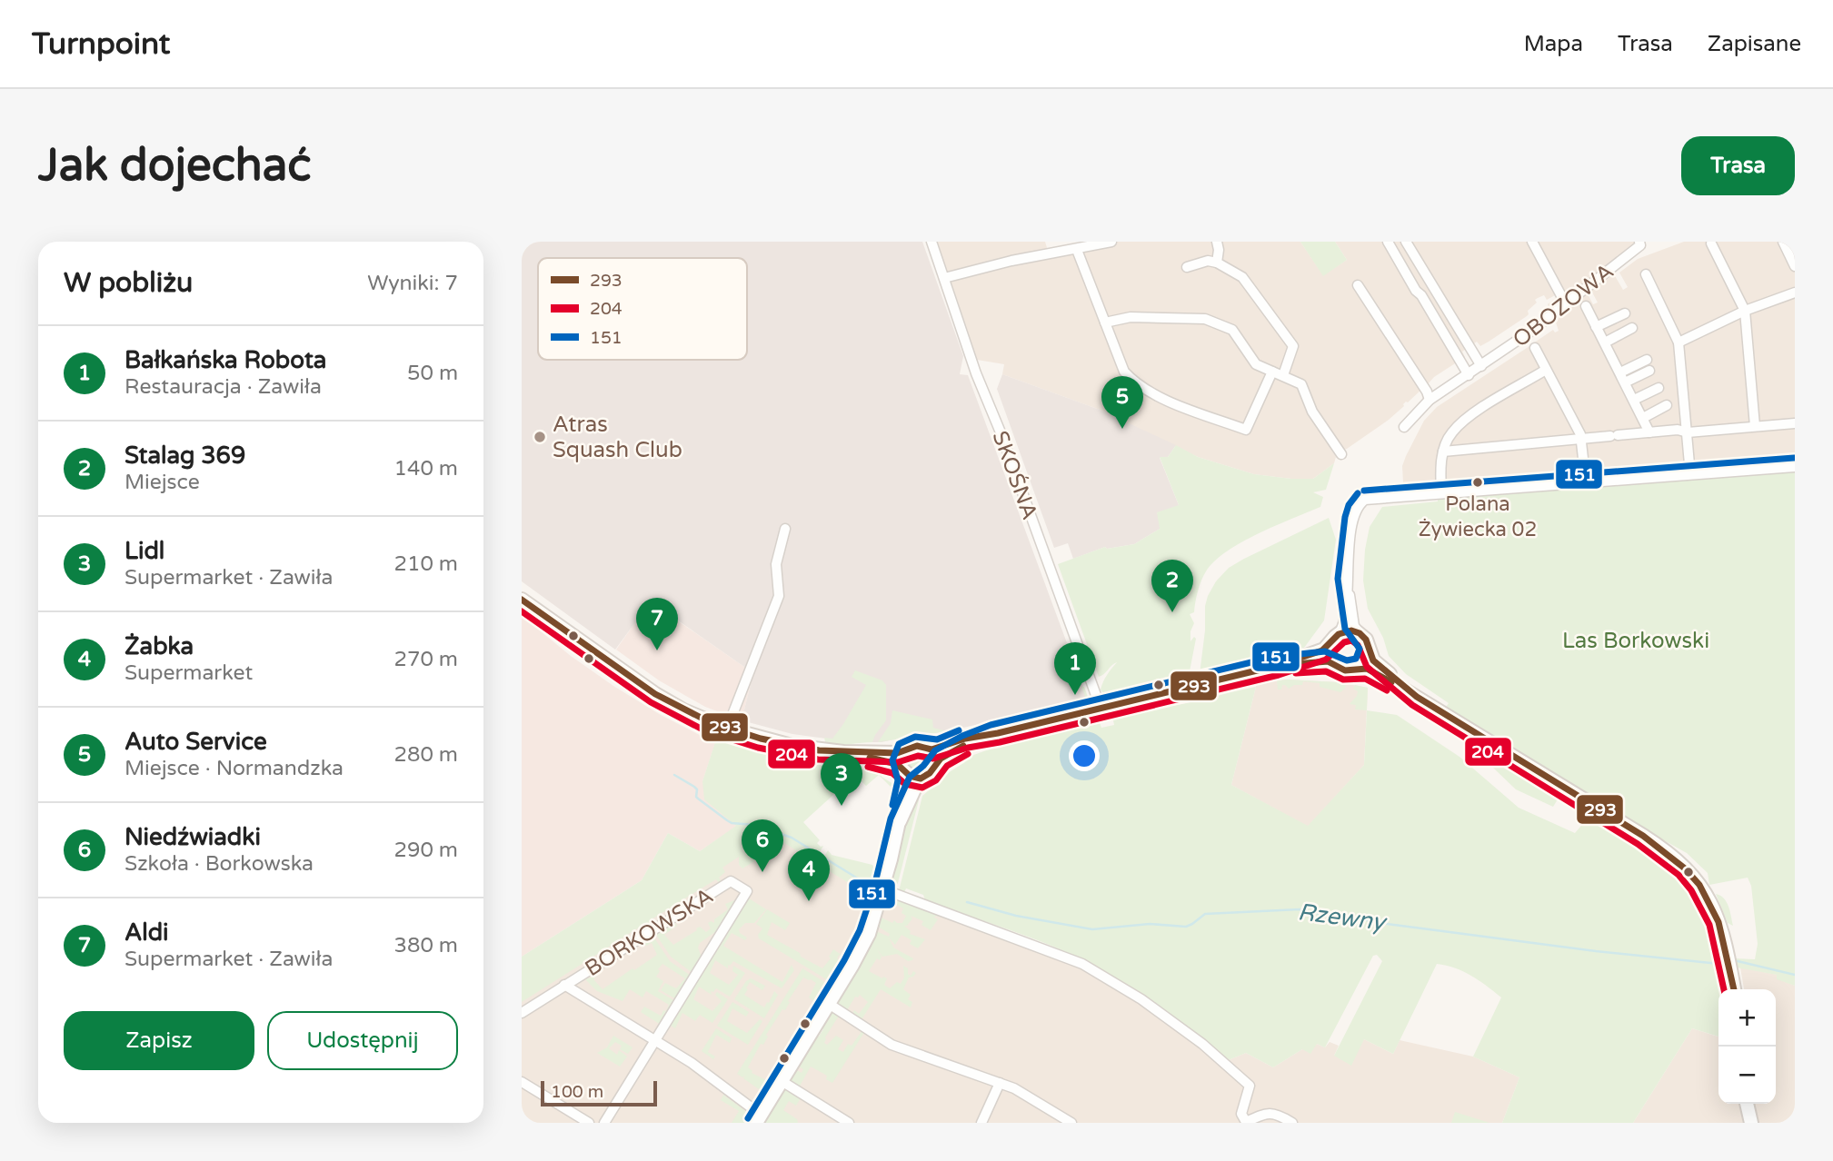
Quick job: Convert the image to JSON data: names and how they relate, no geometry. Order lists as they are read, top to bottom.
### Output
{
  "streets": {
    "street": ["OBOZOWA", "SKOŚNA", "BORKOWSKA"]
  },
  "water": ["Rzewny"],
  "parks": ["Las Borkowski"],
  "places": ["Atras Squash Club", "Polana Żywiecka 02"],
  "lines": ["transit line 151", "transit line 293", "transit line 204"],
  "legend": ["293", "204", "151"],
  "scale_bar": "100 m",
  "page": {
    "header": "Turnpoint",
    "nav": ["Mapa", "Trasa", "Zapisane"],
    "buttons": [
      "Trasa",
      ["Zapisz", "Udostępnij"]
    ],
    "title": "Jak dojechać",
    "heading": ["W pobliżu", "Wyniki: 7"],
    "list": [
      {
        "mark": "1",
        "name": "Bałkańska Robota",
        "note": "Restauracja · Zawiła",
        "value": "50 m"
      },
      {
        "mark": "2",
        "name": "Stalag 369",
        "note": "Miejsce",
        "value": "140 m"
      },
      {
        "mark": "3",
        "name": "Lidl",
        "note": "Supermarket · Zawiła",
        "value": "210 m"
      },
      {
        "mark": "4",
        "name": "Żabka",
        "note": "Supermarket",
        "value": "270 m"
      },
      {
        "mark": "5",
        "name": "Auto Service",
        "note": "Miejsce · Normandzka",
        "value": "280 m"
      },
      {
        "mark": "6",
        "name": "Niedźwiadki",
        "note": "Szkoła · Borkowska",
        "value": "290 m"
      },
      {
        "mark": "7",
        "name": "Aldi",
        "note": "Supermarket · Zawiła",
        "value": "380 m"
      }
    ],
    "pins": [
      "5",
      "2",
      "7",
      "1",
      "3",
      "6",
      "4"
    ],
    "map_buttons": ["+", "−"],
    "scale": "100 m"
  }
}
